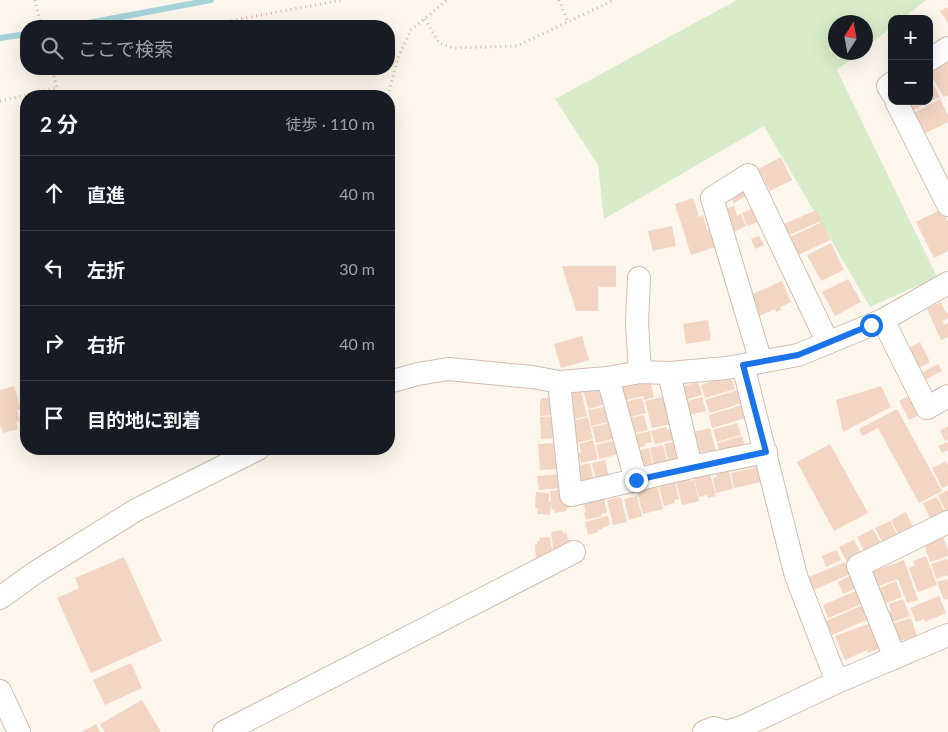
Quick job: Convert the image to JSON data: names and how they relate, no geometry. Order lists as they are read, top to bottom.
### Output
{
  "north": "top",
  "page": {
    "map_buttons": ["+", "−"],
    "search": "ここで検索",
    "heading": ["2 分", "徒歩 · 110 m"],
    "list": [
      ["直進", "40 m"],
      ["左折", "30 m"],
      ["右折", "40 m"],
      "目的地に到着"
    ]
  }
}
